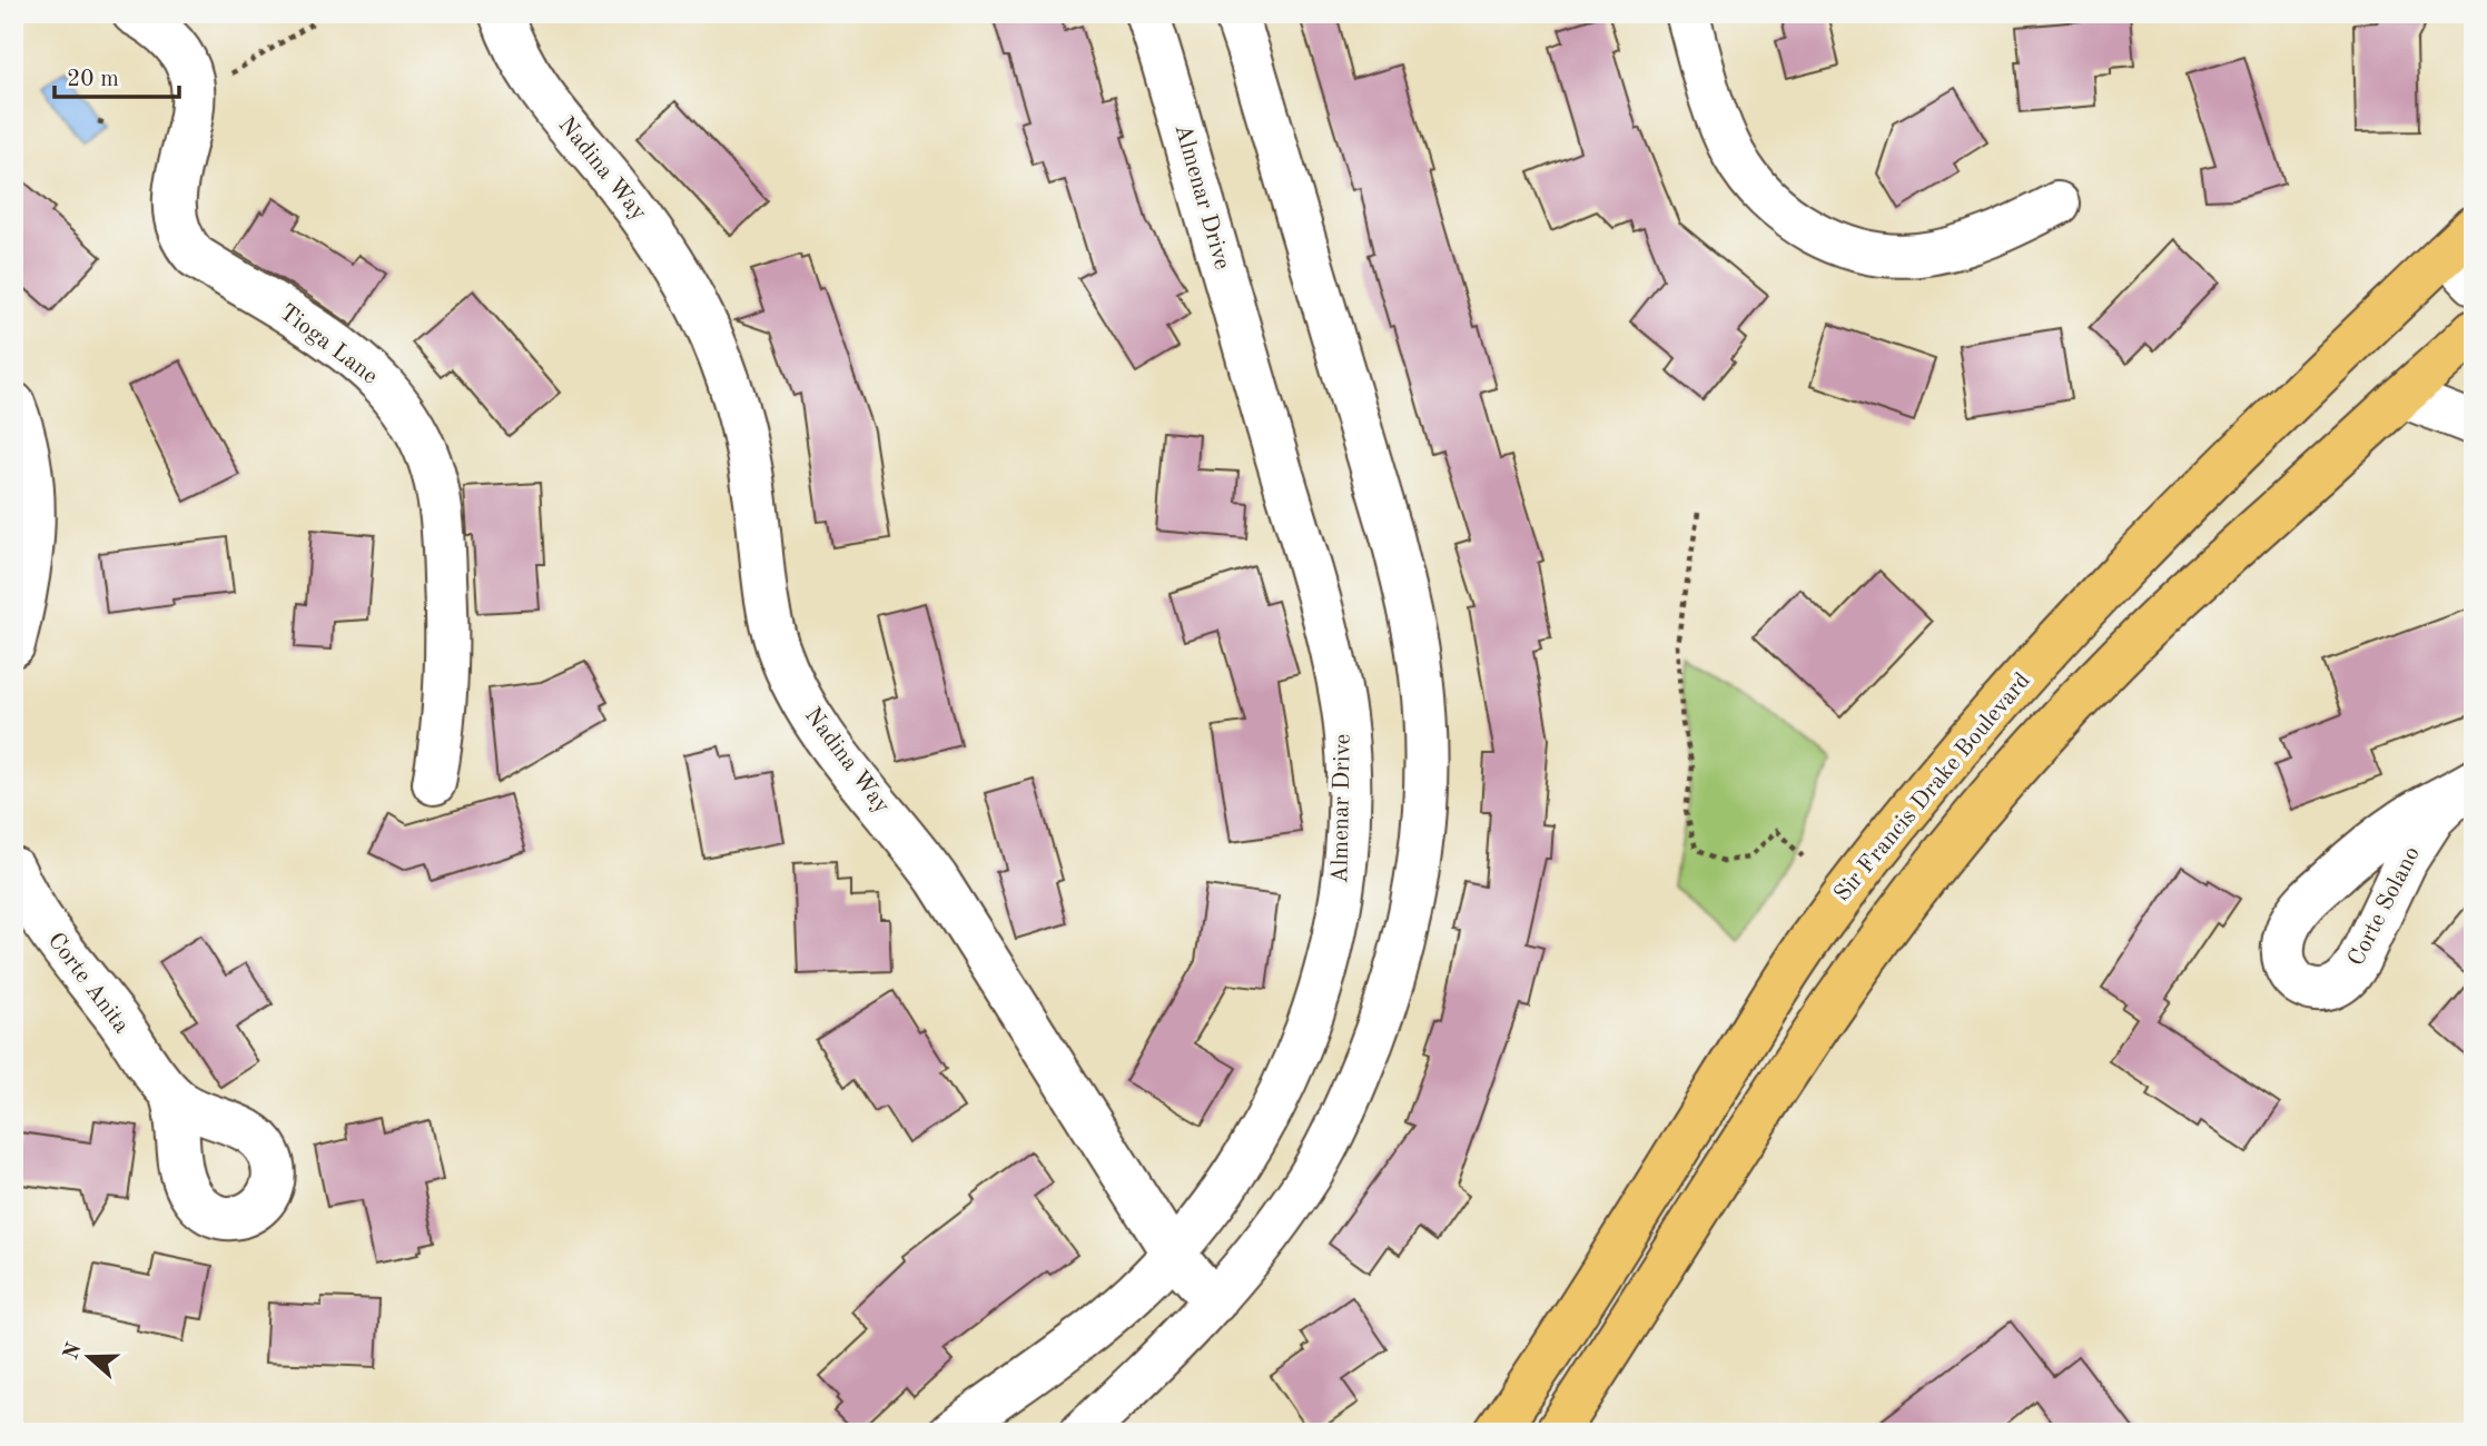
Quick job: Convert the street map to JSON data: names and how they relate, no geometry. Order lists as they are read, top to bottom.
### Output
{
  "streets": {
    "main road": ["Sir Francis Drake Boulevard"],
    "street": [
      "Nadina Way",
      "Almenar Drive",
      "Tioga Lane",
      "Corte Solano",
      "Corte Anita"
    ]
  },
  "crossings": [
    ["Nadina Way", "Almenar Drive"]
  ],
  "scale_bar": "20 m",
  "north": "left"
}
